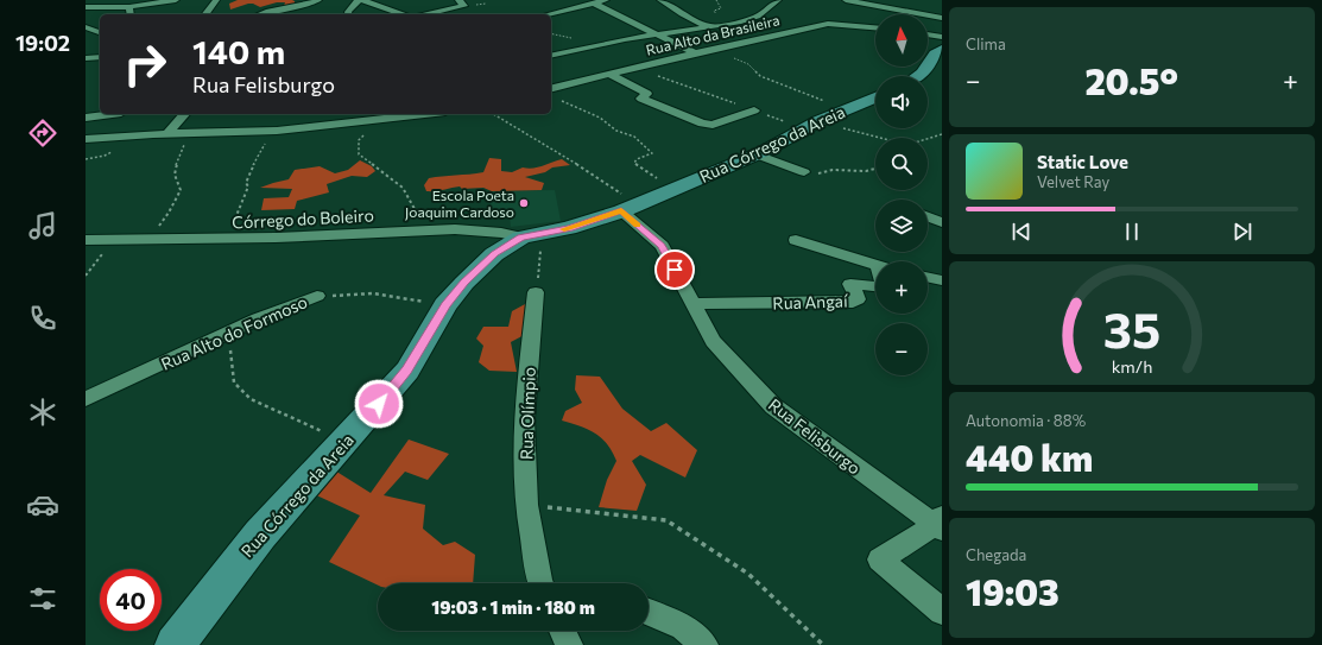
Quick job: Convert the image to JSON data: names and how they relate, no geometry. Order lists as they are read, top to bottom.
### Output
{
  "streets": {
    "street": [
      "Rua Alto da Brasileira",
      "Rua Córrego da Areia",
      "Córrego do Boleiro",
      "Rua Angaí",
      "Rua Alto do Formoso",
      "Rua Olímpio",
      "Rua Felisburgo"
    ]
  },
  "crossings": [
    ["Rua Córrego da Areia", "Córrego do Boleiro"],
    ["Rua Córrego da Areia", "Rua Alto do Formoso"],
    ["Rua Córrego da Areia", "Rua Felisburgo"],
    ["Rua Angaí", "Rua Felisburgo"]
  ],
  "places": ["Escola Poeta Joaquim Cardoso"],
  "north": "top",
  "page": {
    "tabs": "19:02",
    "tile": [
      "Clima",
      ["Autonomia · 88%", "440 km"],
      ["Chegada", "19:03"]
    ],
    "map_buttons": ["+", "−"],
    "turn": ["140 m", "Rua Felisburgo"],
    "heat": ["−", "20.5°", "+"],
    "song": ["Static Love", "Velvet Ray"],
    "limit": "40",
    "trip": "19:03 · 1 min · 180 m",
    "gauge": ["35", "km/h"]
  }
}
